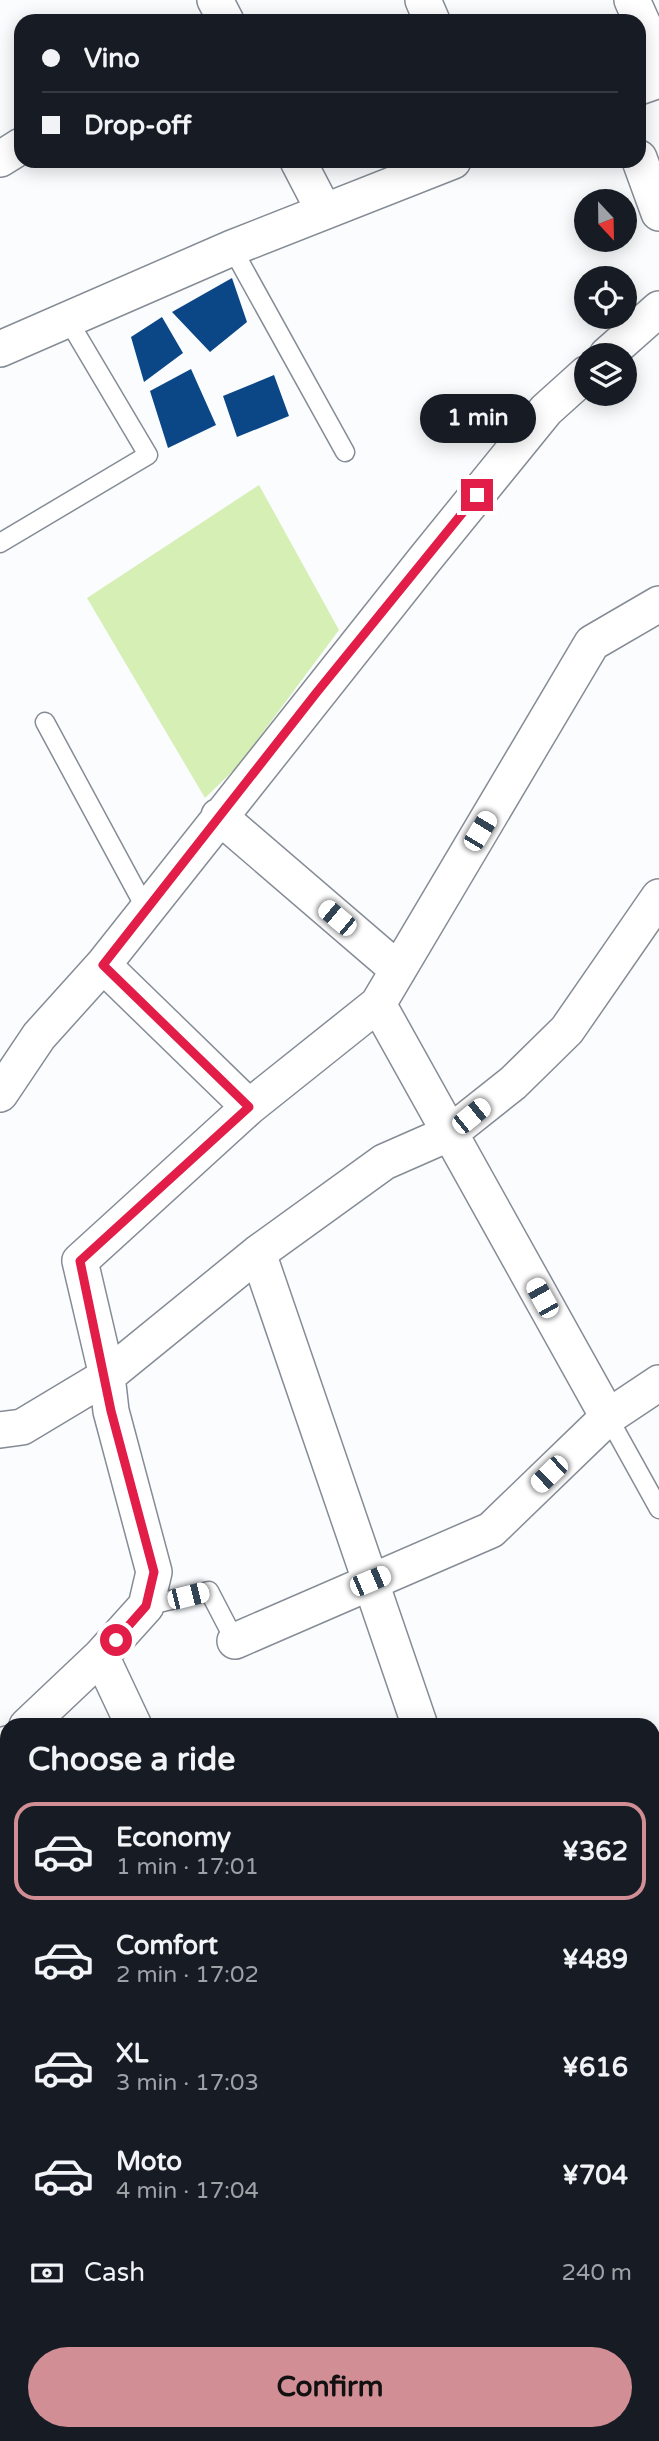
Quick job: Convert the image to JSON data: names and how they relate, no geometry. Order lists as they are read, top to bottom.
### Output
{
  "north": "bottom",
  "page": {
    "banner": ["Vino", "Drop-off"],
    "bubble": "1 min",
    "heading": "Choose a ride",
    "list": [
      {
        "name": "Economy",
        "note": "1 min · 17:01",
        "value": "¥362"
      },
      {
        "name": "Comfort",
        "note": "2 min · 17:02",
        "value": "¥489"
      },
      {
        "name": "XL",
        "note": "3 min · 17:03",
        "value": "¥616"
      },
      {
        "name": "Moto",
        "note": "4 min · 17:04",
        "value": "¥704"
      }
    ],
    "pay": ["Cash", "240 m"],
    "buttons": "Confirm"
  }
}
